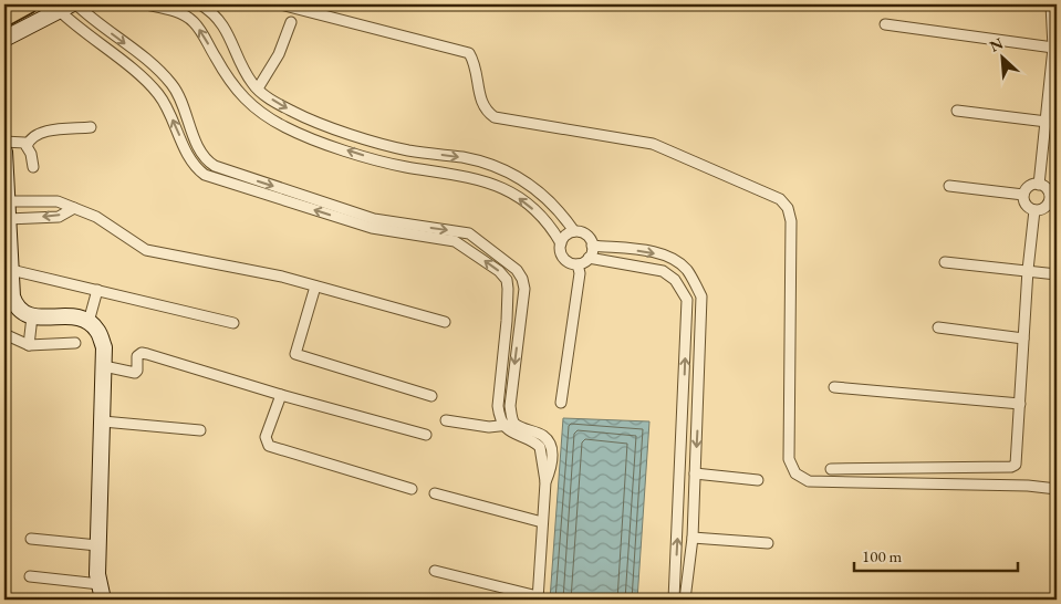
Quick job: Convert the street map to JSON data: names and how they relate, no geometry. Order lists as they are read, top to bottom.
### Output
{
  "scale_bar": "100 m",
  "north": "top left"
}
